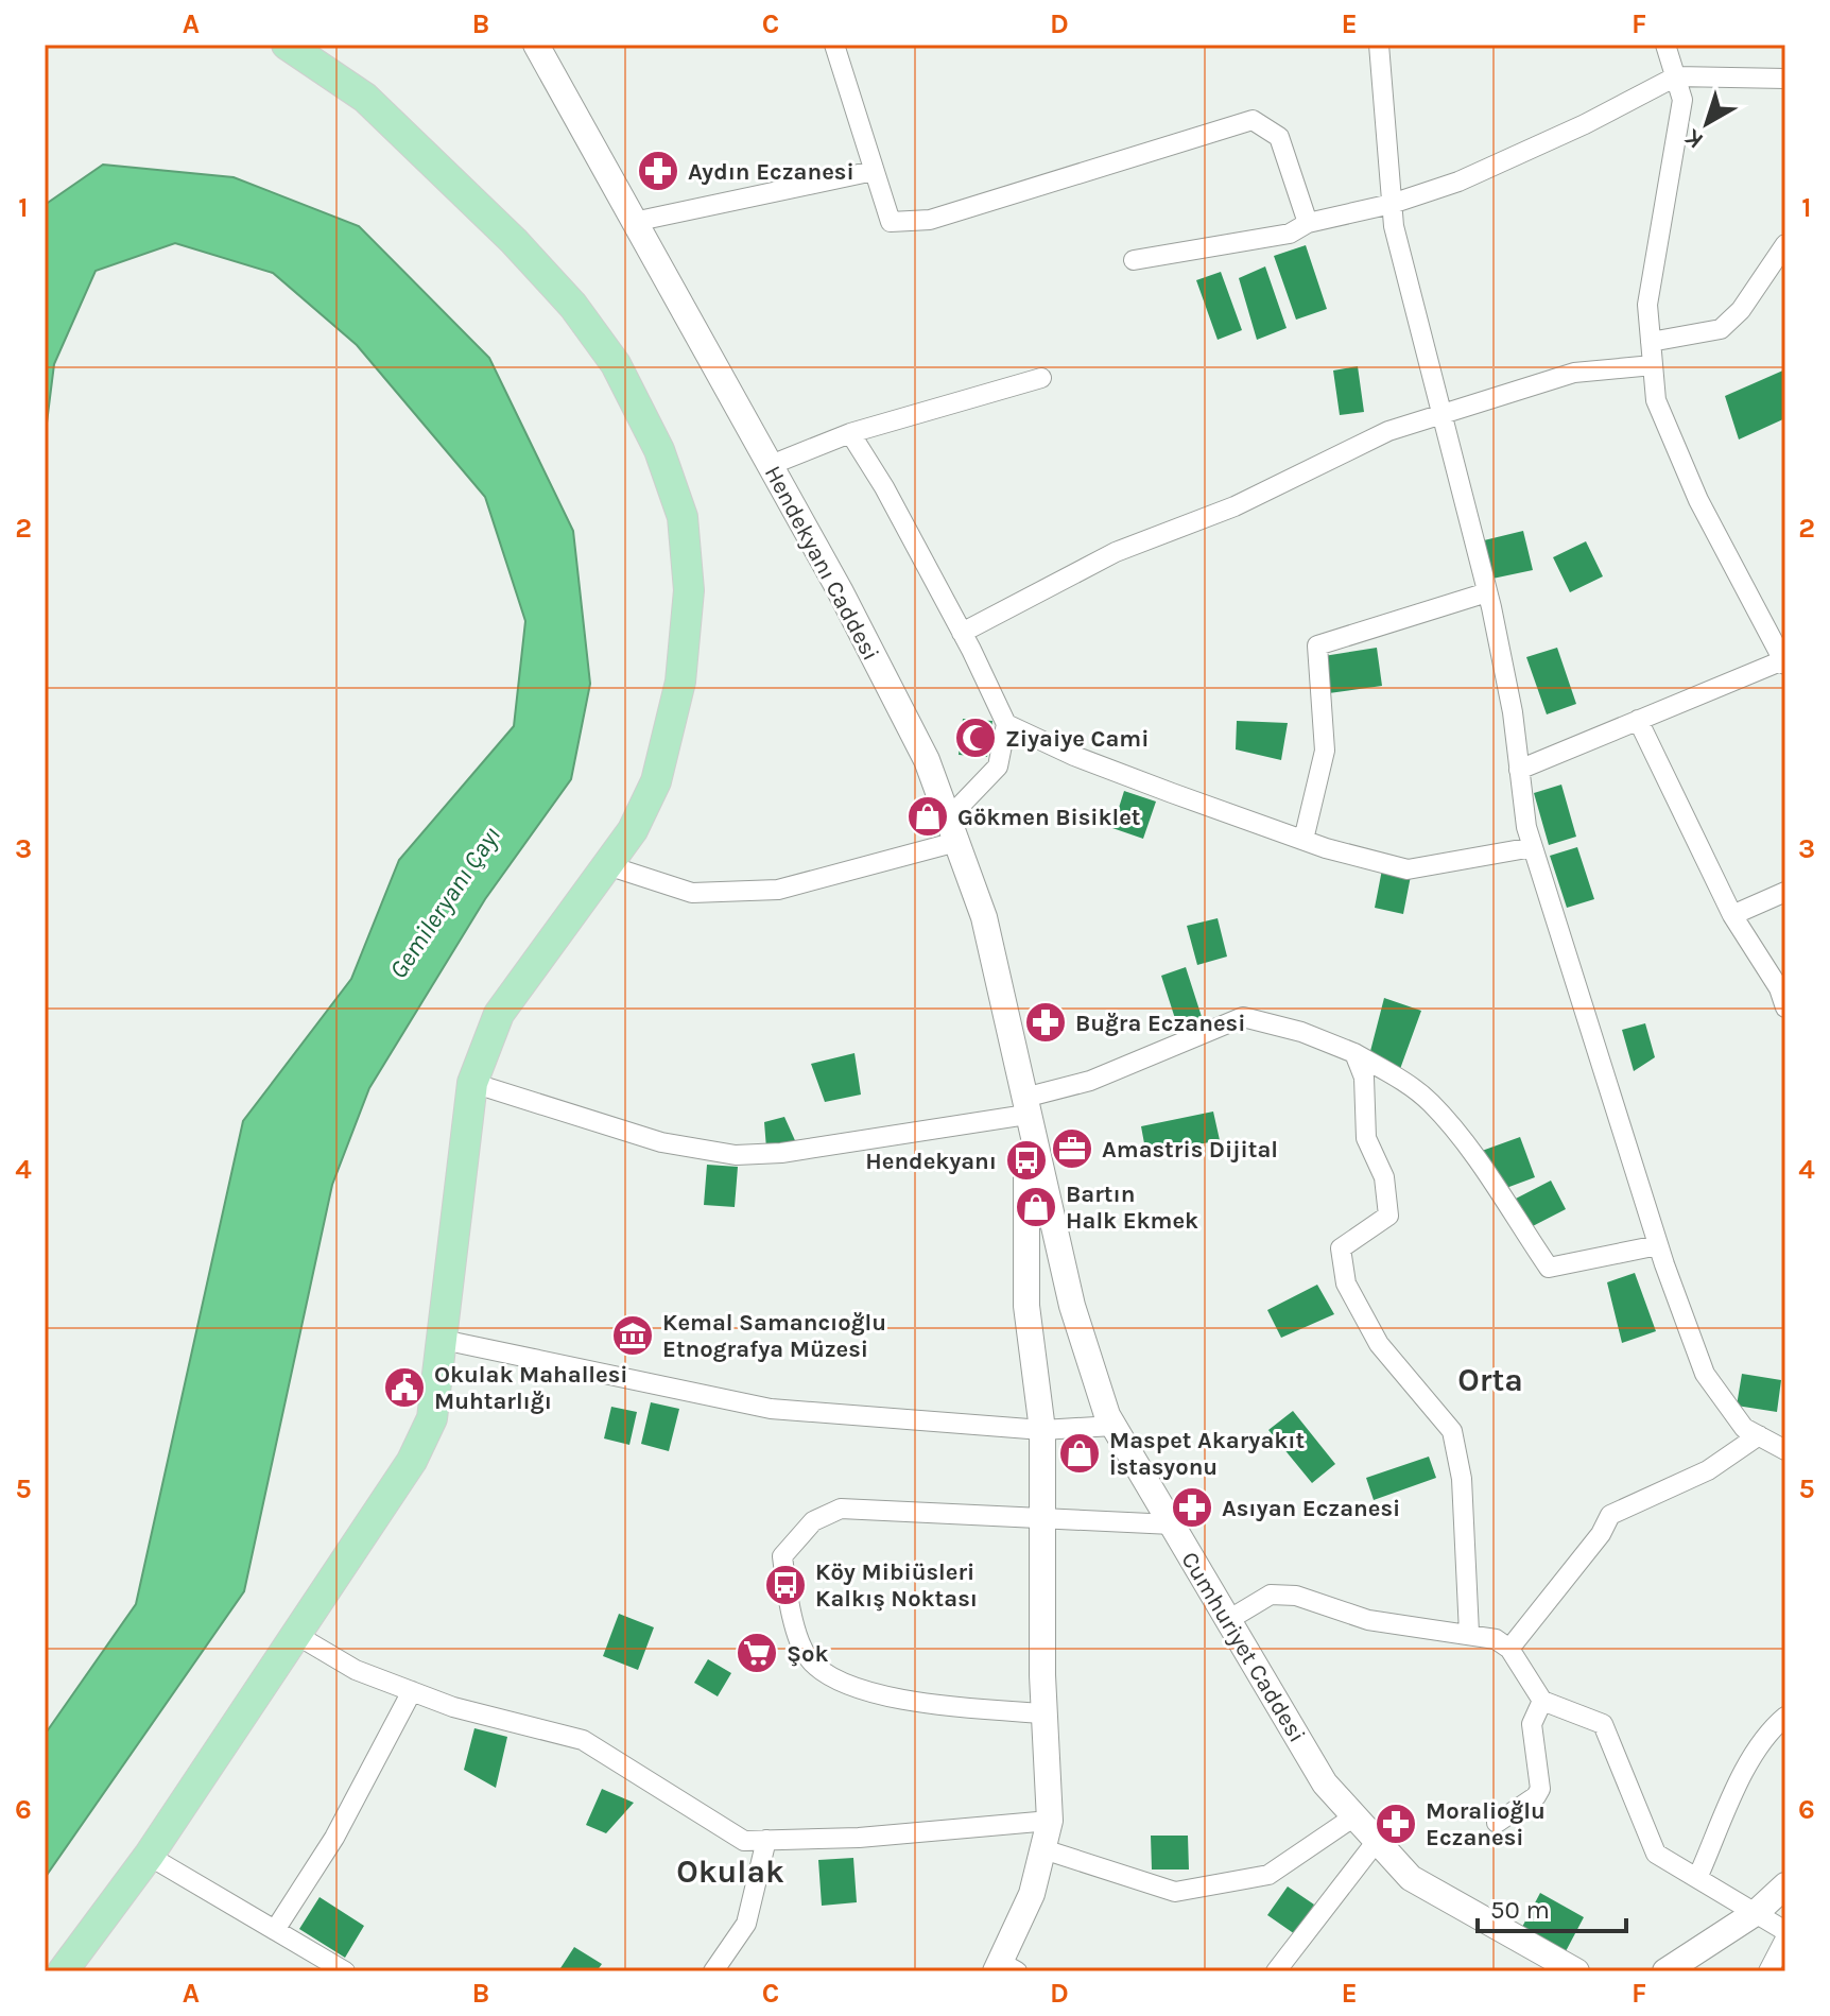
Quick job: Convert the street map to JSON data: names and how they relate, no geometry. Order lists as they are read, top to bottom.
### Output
{
  "streets": {
    "main road": ["Hendekyanı Caddesi", "Cumhuriyet Caddesi"]
  },
  "crossings": [
    ["Hendekyanı Caddesi", "Cumhuriyet Caddesi"]
  ],
  "districts": ["Orta", "Okulak"],
  "water": ["Gemileryanı Çayı"],
  "places": {
    "pharmacy": [
      "Aydın Eczanesi",
      "Buğra Eczanesi",
      "Asıyan Eczanesi",
      "Moralioğlu Eczanesi"
    ],
    "mosque": ["Ziyaiye Cami"],
    "shop": ["Gökmen Bisiklet", "Bartın Halk Ekmek", "Maspet Akaryakıt İstasyonu"],
    "office": ["Amastris Dijital"],
    "bus stop": ["Hendekyanı", "Köy Mibiüsleri Kalkış Noktası"],
    "museum": ["Kemal Samancıoğlu Etnografya Müzesi"],
    "public building": ["Okulak Mahallesi Muhtarlığı"],
    "supermarket": ["Şok"]
  },
  "scale_bar": "50 m",
  "north": "bottom left",
  "grid": {
    "columns": [
      "A",
      "B",
      "C",
      "D",
      "E",
      "F"
    ],
    "rows": [
      "1",
      "2",
      "3",
      "4",
      "5",
      "6"
    ]
  }
}
